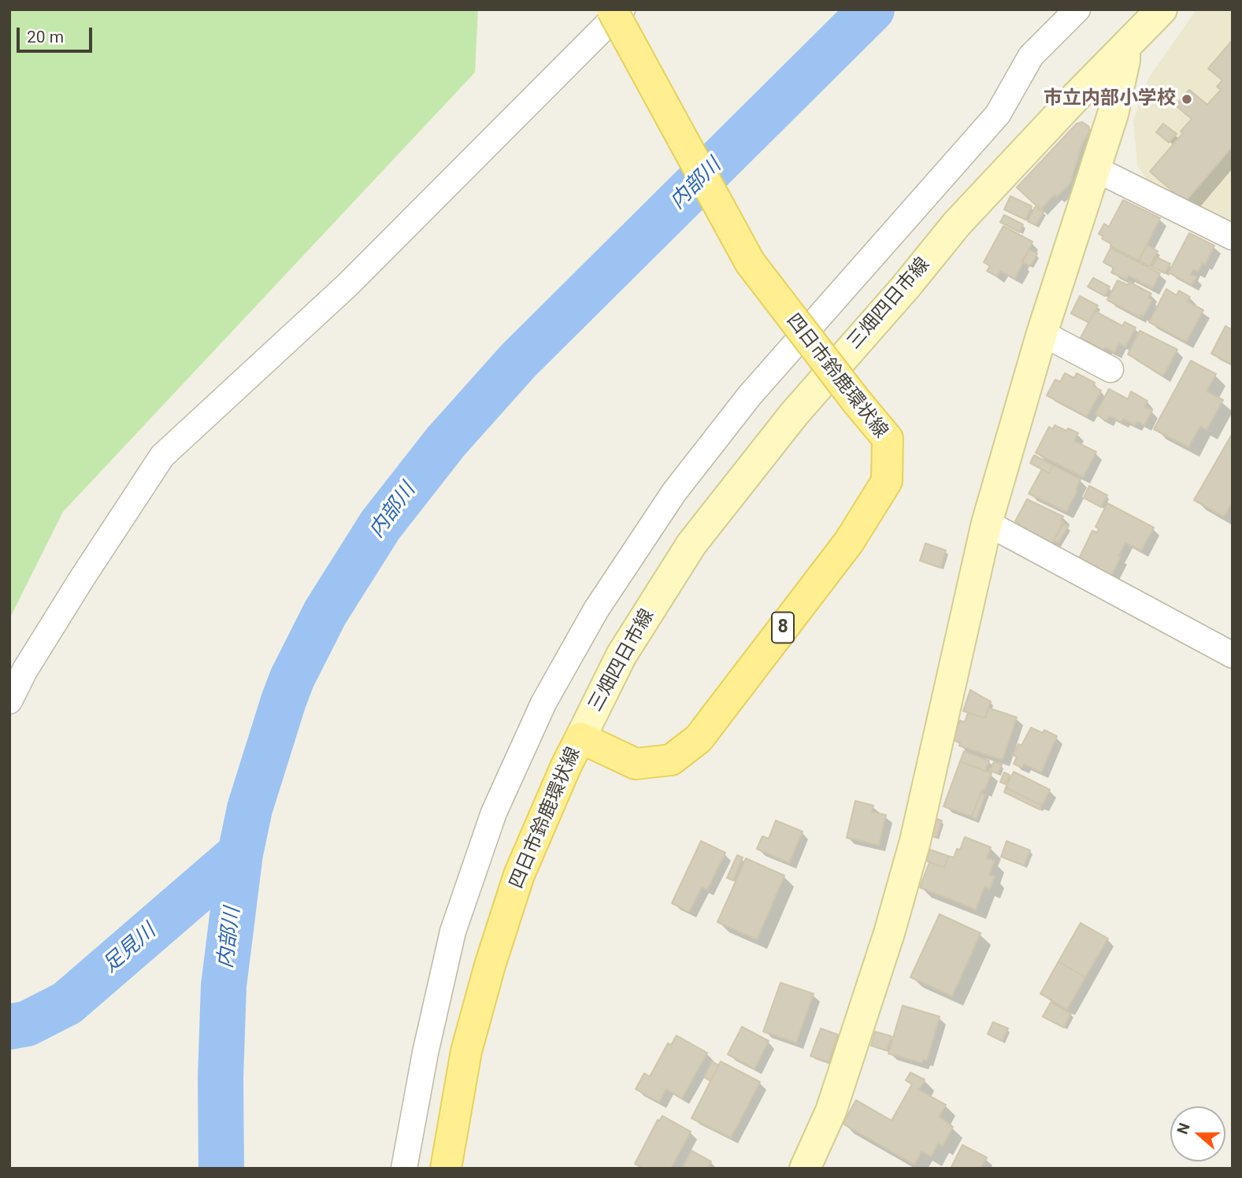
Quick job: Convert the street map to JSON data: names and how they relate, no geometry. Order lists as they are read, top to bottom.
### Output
{
  "streets": {
    "main road": ["四日市鈴鹿環状線", "8"],
    "street": ["三畑四日市線"]
  },
  "crossings": [
    ["三畑四日市線", "四日市鈴鹿環状線"]
  ],
  "water": ["内部川", "足見川"],
  "places": ["市立内部小学校"],
  "scale_bar": "20 m",
  "north": "left"
}
